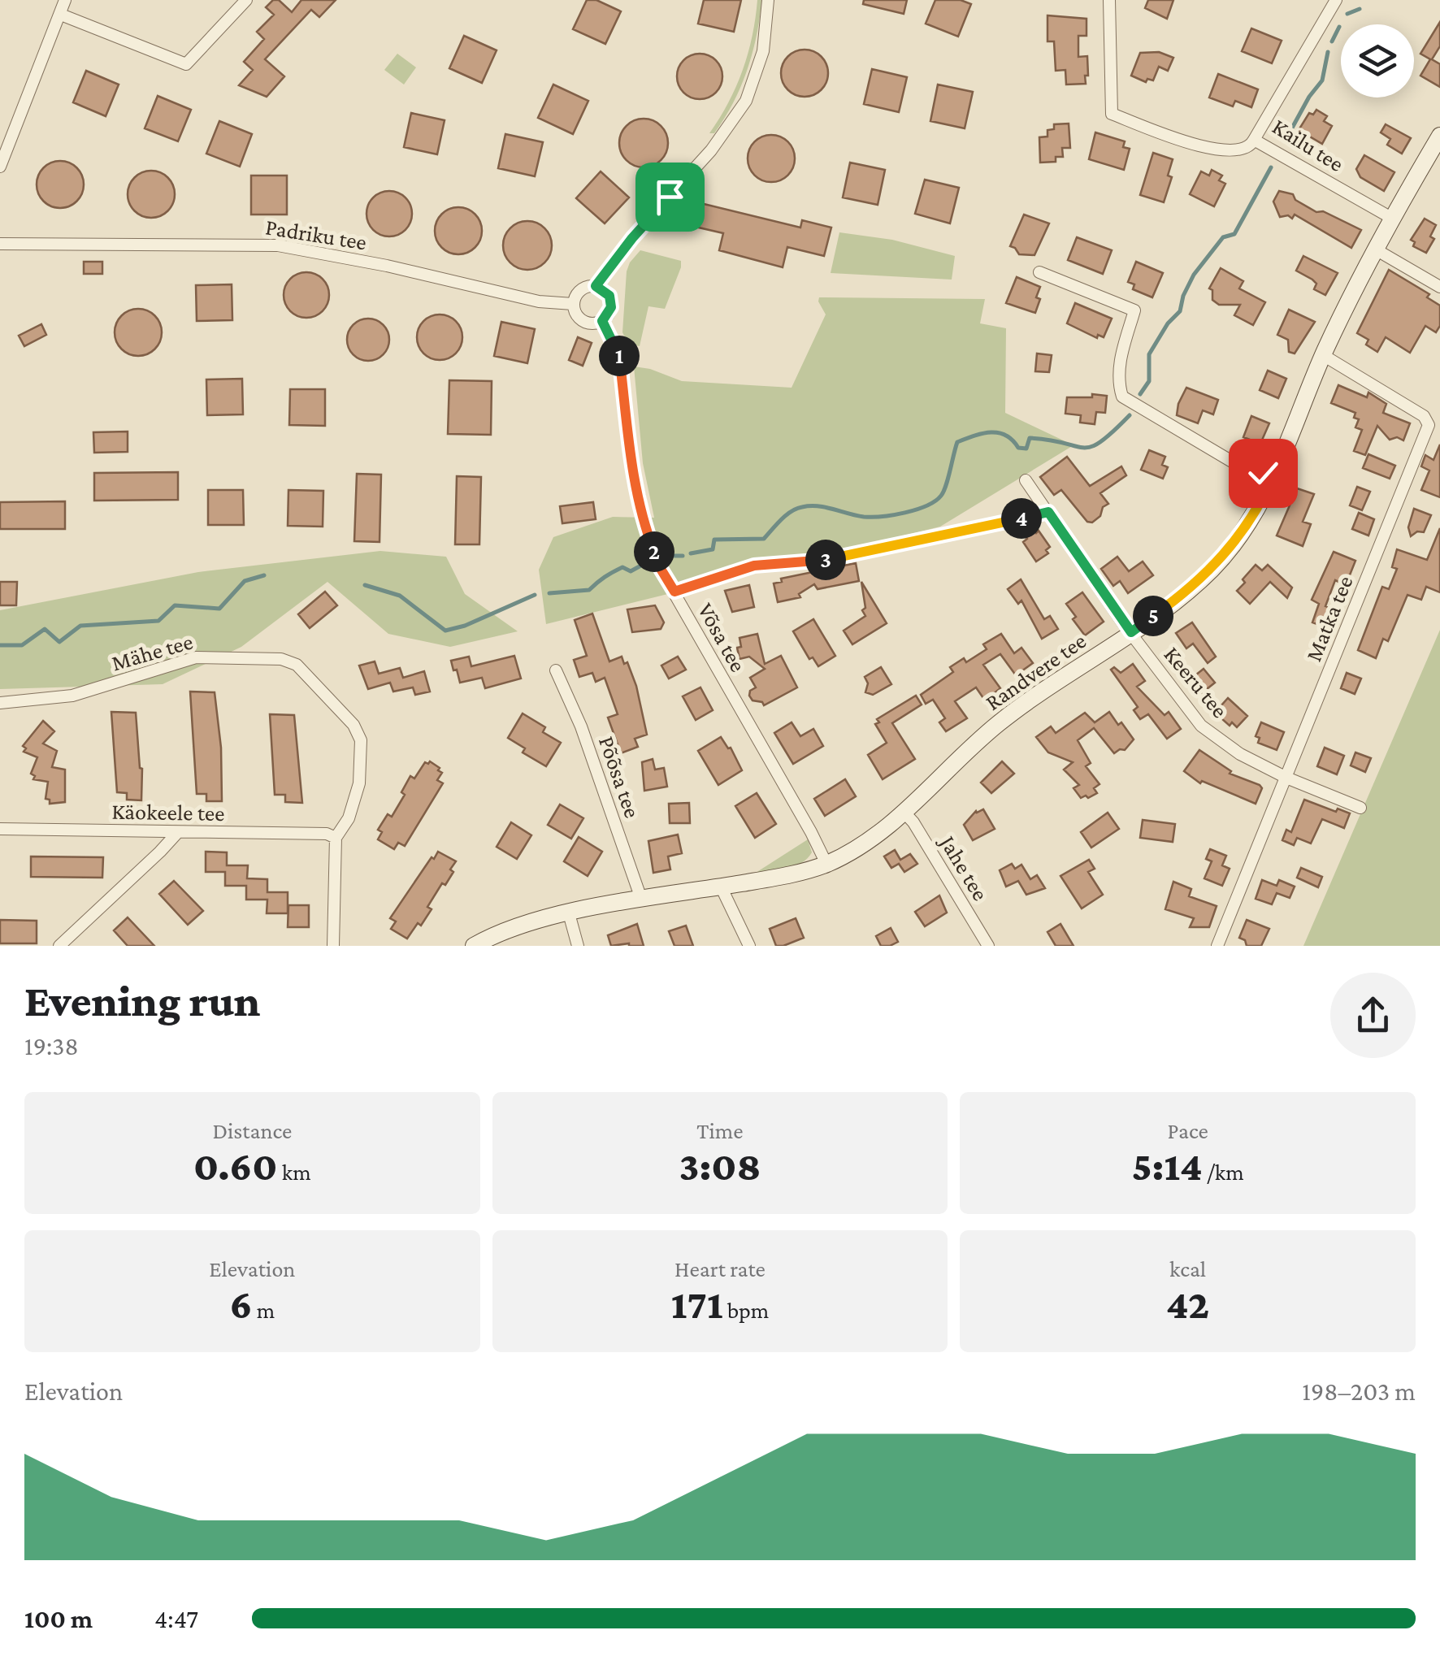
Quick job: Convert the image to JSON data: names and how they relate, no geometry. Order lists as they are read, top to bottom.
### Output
{
  "streets": {
    "main road": ["Randvere tee"],
    "street": [
      "Kailu tee",
      "Padriku tee",
      "Matka tee",
      "Võsa tee",
      "Mähe tee",
      "Keeru tee",
      "Põõsa tee",
      "Käokeele tee",
      "Jahe tee"
    ]
  },
  "crossings": [
    ["Kailu tee", "Randvere tee"],
    ["Padriku tee", "Võsa tee"],
    ["Matka tee", "Randvere tee"],
    ["Matka tee", "Keeru tee"],
    ["Võsa tee", "Randvere tee"],
    ["Mähe tee", "Käokeele tee"],
    ["Randvere tee", "Keeru tee"],
    ["Randvere tee", "Põõsa tee"],
    ["Randvere tee", "Jahe tee"]
  ],
  "page": {
    "pins": [
      "1",
      "4",
      "2",
      "3",
      "5"
    ],
    "heading": ["Evening run", "19:38"],
    "stats": [
      ["Distance", "0.60 km"],
      ["Time", "3:08"],
      ["Pace", "5:14 /km"],
      ["Elevation", "6 m"],
      ["Heart rate", "171 bpm"],
      ["kcal", "42"]
    ],
    "chart": ["Elevation", "198–203 m"],
    "list": [
      {
        "name": "100 m",
        "note": "4:47"
      }
    ]
  }
}
